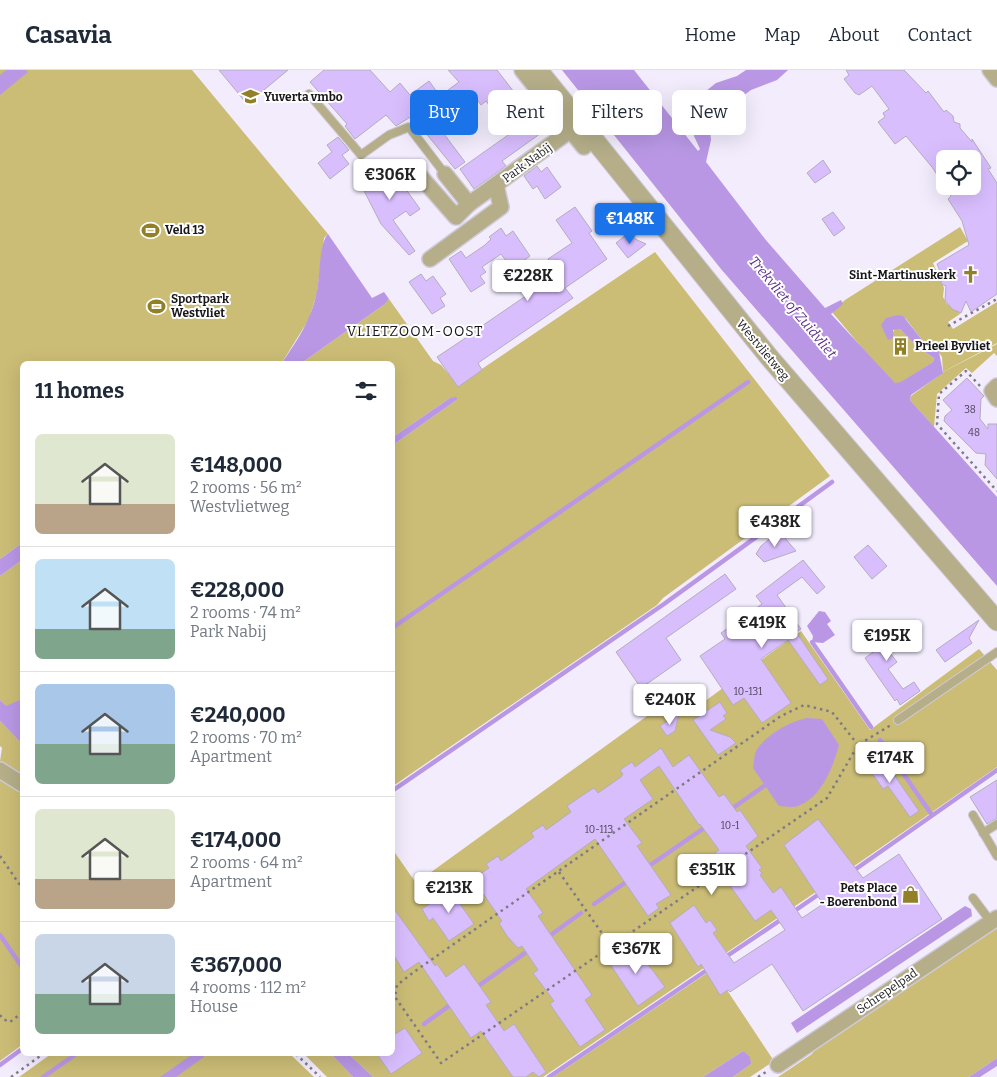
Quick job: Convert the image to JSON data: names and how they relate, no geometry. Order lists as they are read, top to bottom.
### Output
{
  "streets": {
    "street": ["Park Nabij", "Westvlietweg", "Schrepelpad"]
  },
  "districts": ["VLIETZOOM-OOST"],
  "water": ["Trekvliet of Zuidvliet"],
  "places": {
    "school or university": ["Yuverta vmbo"],
    "sports": ["Veld 13", "Sportpark Westvliet"],
    "church": ["Sint-Martinuskerk"],
    "building": ["Prieel Byvliet"],
    "shop": ["Pets Place - Boerenbond"]
  },
  "house_numbers": [
    "38",
    "48",
    "10-131",
    "10-1",
    "10-113"
  ],
  "page": {
    "header": "Casavia",
    "nav": [
      "Home",
      "Map",
      "About",
      "Contact"
    ],
    "chip": [
      "Buy",
      "Rent",
      "Filters",
      "New"
    ],
    "price": [
      "€306K",
      "€148K",
      "€228K",
      "€438K",
      "€419K",
      "€195K",
      "€240K",
      "€174K",
      "€351K",
      "€213K",
      "€367K"
    ],
    "heading": "11 homes",
    "list": [
      {
        "name": "€148,000",
        "note": "2 rooms · 56 m² · Westvlietweg"
      },
      {
        "name": "€228,000",
        "note": "2 rooms · 74 m² · Park Nabij"
      },
      {
        "name": "€240,000",
        "note": "2 rooms · 70 m² · Apartment"
      },
      {
        "name": "€174,000",
        "note": "2 rooms · 64 m² · Apartment"
      },
      {
        "name": "€367,000",
        "note": "4 rooms · 112 m² · House"
      }
    ]
  }
}
